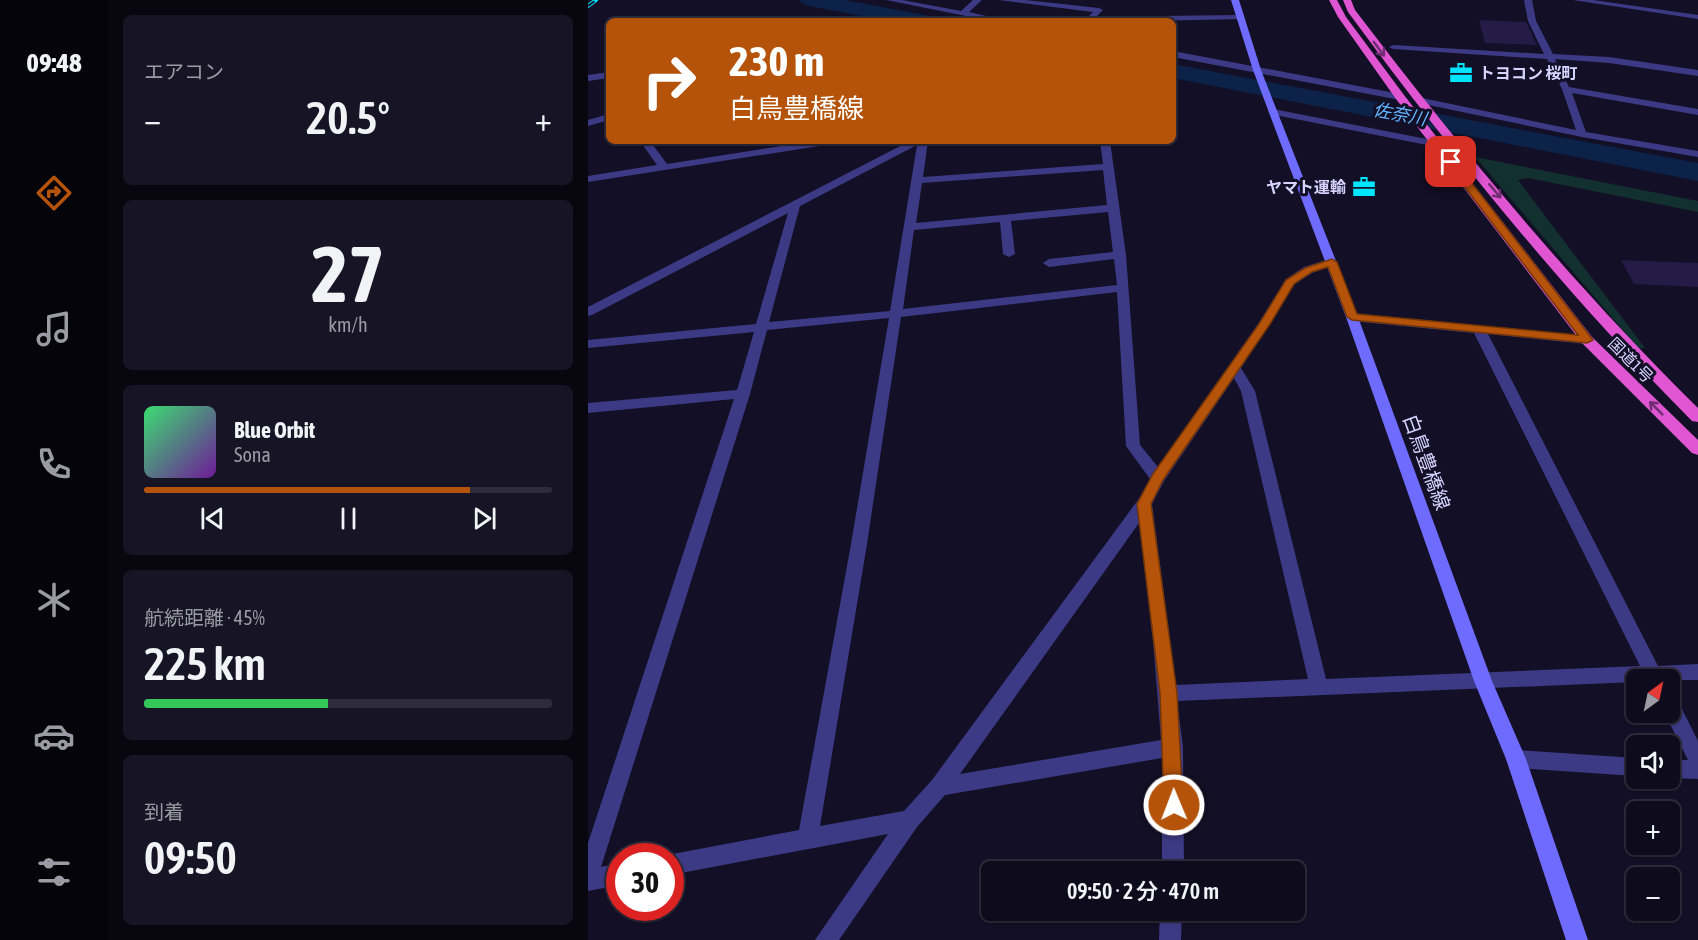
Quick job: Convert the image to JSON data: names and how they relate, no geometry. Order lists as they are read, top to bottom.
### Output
{
  "streets": {
    "highway": ["国道1号"],
    "main road": ["白鳥豊橋線"]
  },
  "water": ["佐奈川"],
  "places": {
    "office": ["トヨコン 桜町", "ヤマト運輸"]
  },
  "north": "top right",
  "page": {
    "tabs": "09:48",
    "tile": [
      "エアコン",
      ["27", "km/h"],
      ["航続距離 · 45%", "225 km"],
      ["到着", "09:50"]
    ],
    "turn": ["230 m", "白鳥豊橋線"],
    "heat": ["−", "20.5°", "+"],
    "song": ["Blue Orbit", "Sona"],
    "map_buttons": ["+", "−"],
    "limit": "30",
    "trip": "09:50 · 2 分 · 470 m"
  }
}
